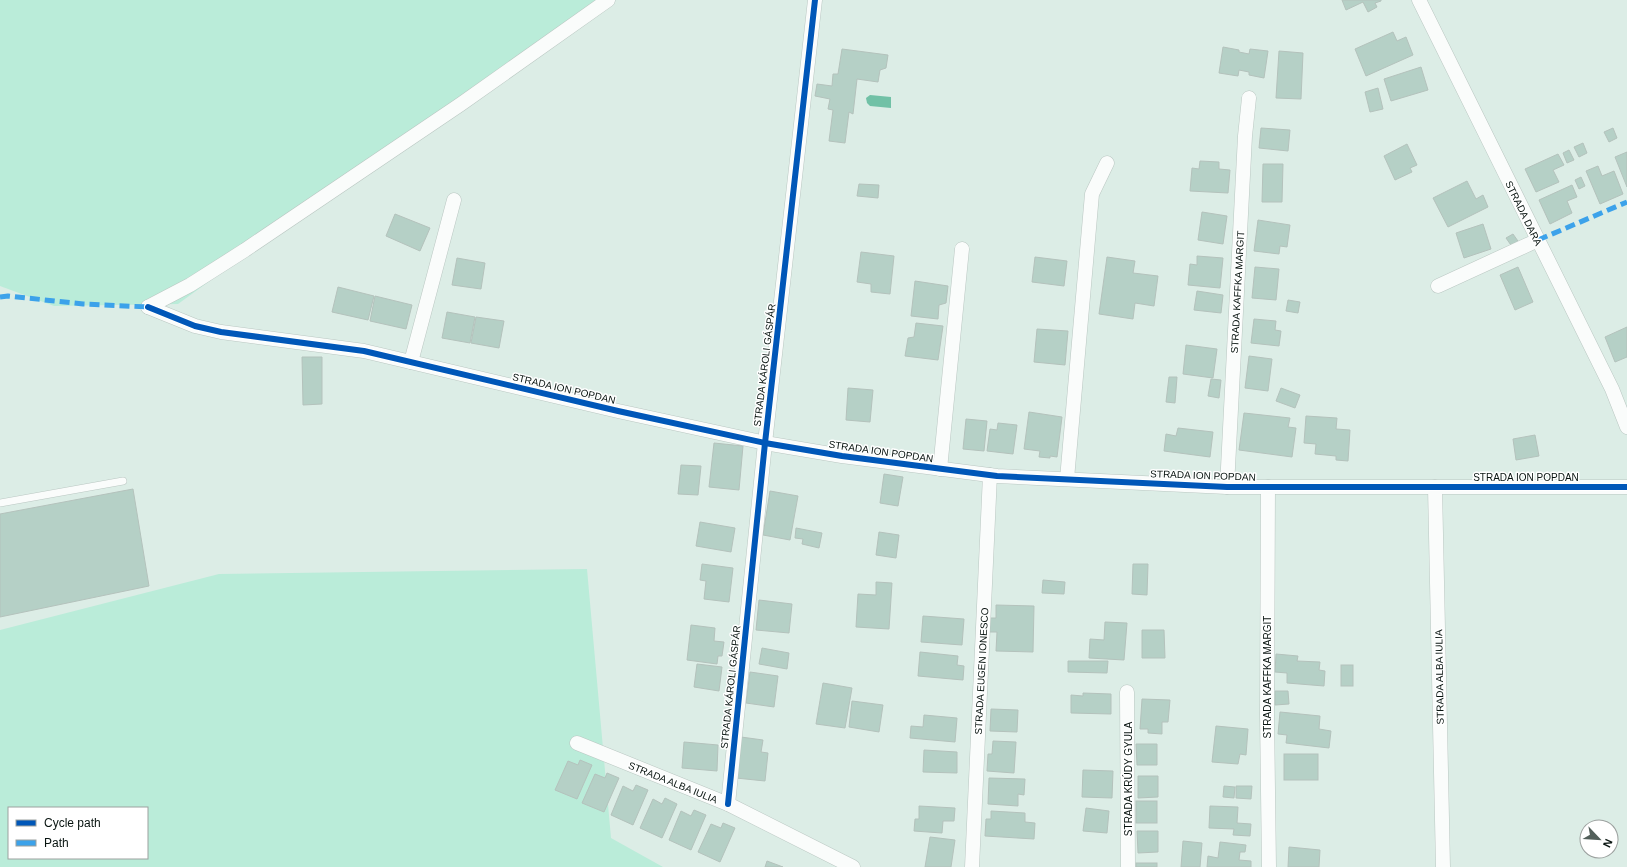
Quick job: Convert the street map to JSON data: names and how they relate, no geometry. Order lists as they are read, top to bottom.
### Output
{
  "streets": {
    "street": [
      "STRADA DARA",
      "STRADA KAFFKA MARGIT",
      "STRADA KÁROLI GÁSPÁR",
      "STRADA ION POPDAN",
      "STRADA EUGEN IONESCO",
      "STRADA ALBA IULIA",
      "STRADA KRÚDY GYULA"
    ]
  },
  "crossings": [
    ["STRADA KAFFKA MARGIT", "STRADA ION POPDAN"],
    ["STRADA KÁROLI GÁSPÁR", "STRADA ION POPDAN"],
    ["STRADA KÁROLI GÁSPÁR", "STRADA ALBA IULIA"],
    ["STRADA ION POPDAN", "STRADA EUGEN IONESCO"],
    ["STRADA ION POPDAN", "STRADA ALBA IULIA"]
  ],
  "legend": ["Cycle path", "Path"],
  "north": "bottom right"
}
